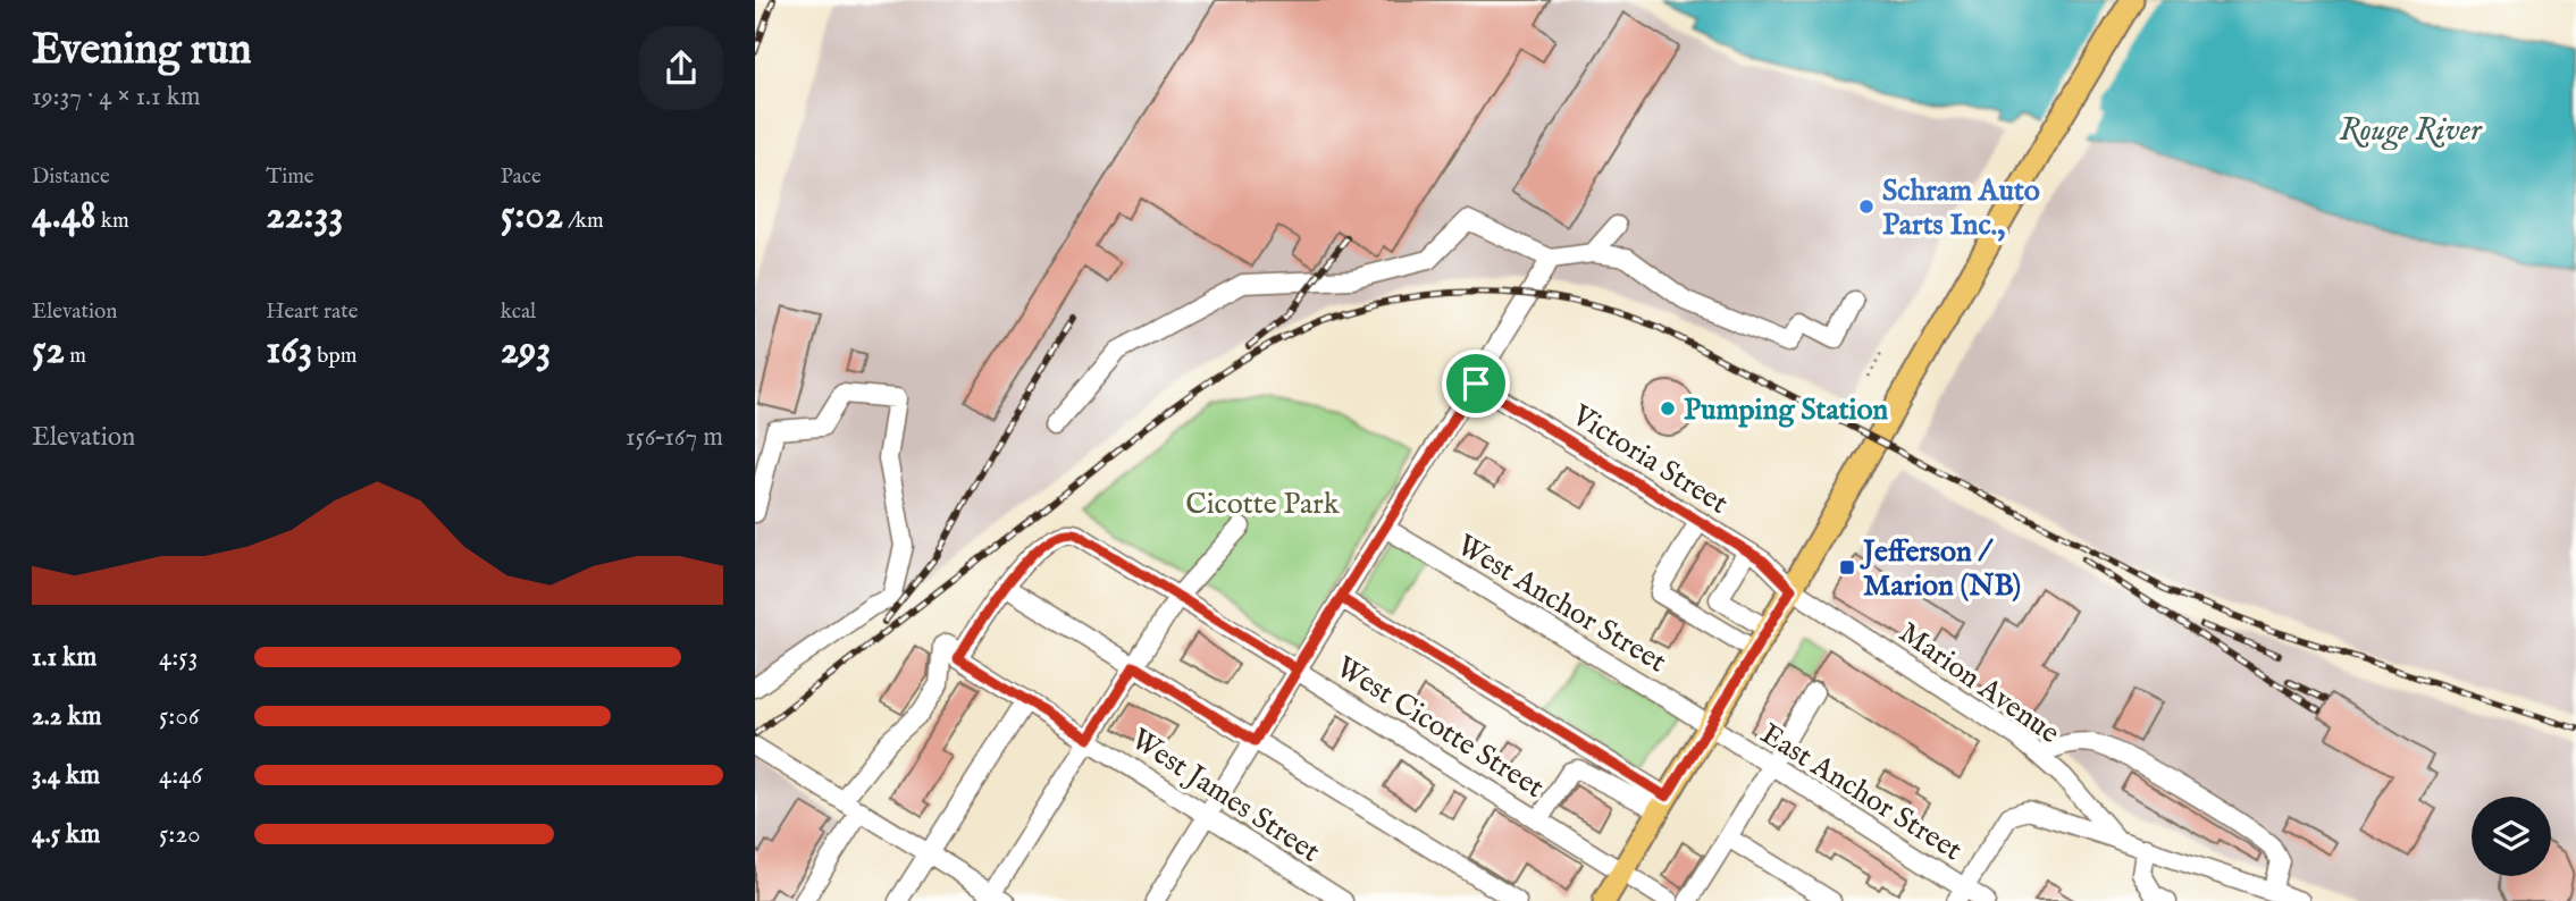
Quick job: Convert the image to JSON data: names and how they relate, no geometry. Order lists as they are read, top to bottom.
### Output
{
  "streets": {
    "street": [
      "Victoria Street",
      "West Anchor Street",
      "Marion Avenue",
      "West Cicotte Street",
      "East Anchor Street",
      "West James Street"
    ]
  },
  "crossings": [
    ["Victoria Street", "Marion Avenue"],
    ["West Anchor Street", "East Anchor Street"]
  ],
  "water": ["Rouge River"],
  "parks": ["Cicotte Park"],
  "places": {
    "other": ["Schram Auto Parts Inc.,", "Pumping Station"],
    "transit": ["Jefferson / Marion (NB)"]
  },
  "page": {
    "heading": ["Evening run", "19:37 · 4 × 1.1 km"],
    "stats": [
      ["Distance", "4.48 km"],
      ["Time", "22:33"],
      ["Pace", "5:02 /km"],
      ["Elevation", "52 m"],
      ["Heart rate", "163 bpm"],
      ["kcal", "293"]
    ],
    "chart": ["Elevation", "156–167 m"],
    "list": [
      {
        "name": "1.1 km",
        "note": "4:53"
      },
      {
        "name": "2.2 km",
        "note": "5:06"
      },
      {
        "name": "3.4 km",
        "note": "4:46"
      },
      {
        "name": "4.5 km",
        "note": "5:20"
      }
    ]
  }
}
